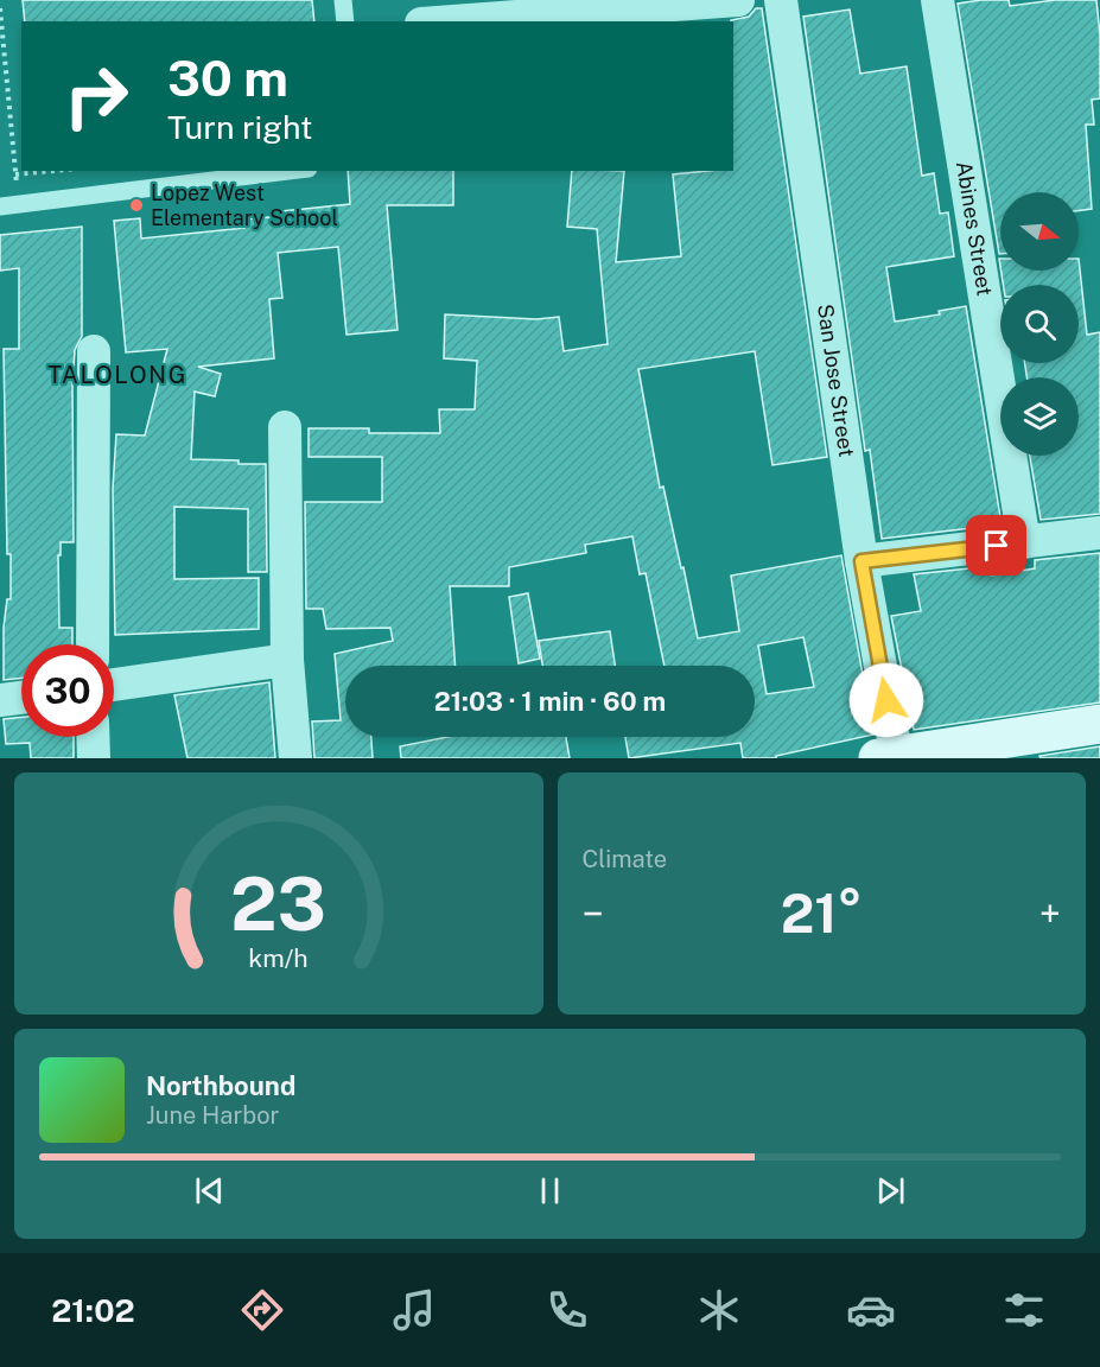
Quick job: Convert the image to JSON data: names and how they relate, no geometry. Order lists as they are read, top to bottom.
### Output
{
  "streets": {
    "street": ["Abines Street", "San Jose Street"]
  },
  "districts": ["TALOLONG"],
  "places": ["Lopez West Elementary School"],
  "north": "right",
  "page": {
    "turn": ["30 m", "Turn right"],
    "limit": "30",
    "trip": "21:03 · 1 min · 60 m",
    "tile": "Climate",
    "heat": ["−", "21°", "+"],
    "song": ["Northbound", "June Harbor"],
    "tabs": "21:02",
    "gauge": ["23", "km/h"]
  }
}
